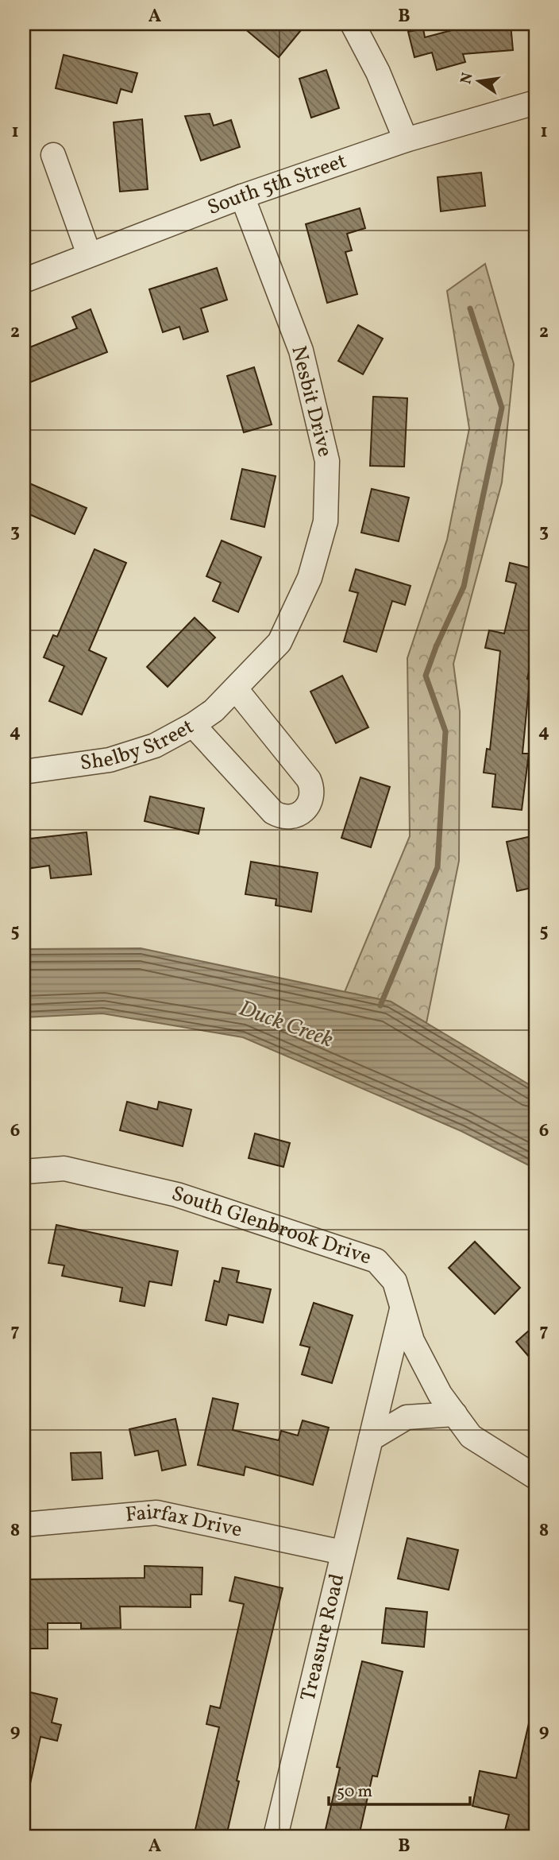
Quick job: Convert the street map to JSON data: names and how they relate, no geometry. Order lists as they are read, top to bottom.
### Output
{
  "streets": {
    "street": [
      "South 5th Street",
      "Nesbit Drive",
      "Shelby Street",
      "South Glenbrook Drive",
      "Fairfax Drive",
      "Treasure Road"
    ]
  },
  "crossings": [
    ["South 5th Street", "Nesbit Drive"],
    ["Nesbit Drive", "Shelby Street"],
    ["South Glenbrook Drive", "Treasure Road"],
    ["Fairfax Drive", "Treasure Road"]
  ],
  "water": ["Duck Creek"],
  "scale_bar": "50 m",
  "north": "left",
  "grid": {
    "columns": ["A", "B"],
    "rows": [
      "1",
      "2",
      "3",
      "4",
      "5",
      "6",
      "7",
      "8",
      "9"
    ]
  }
}
